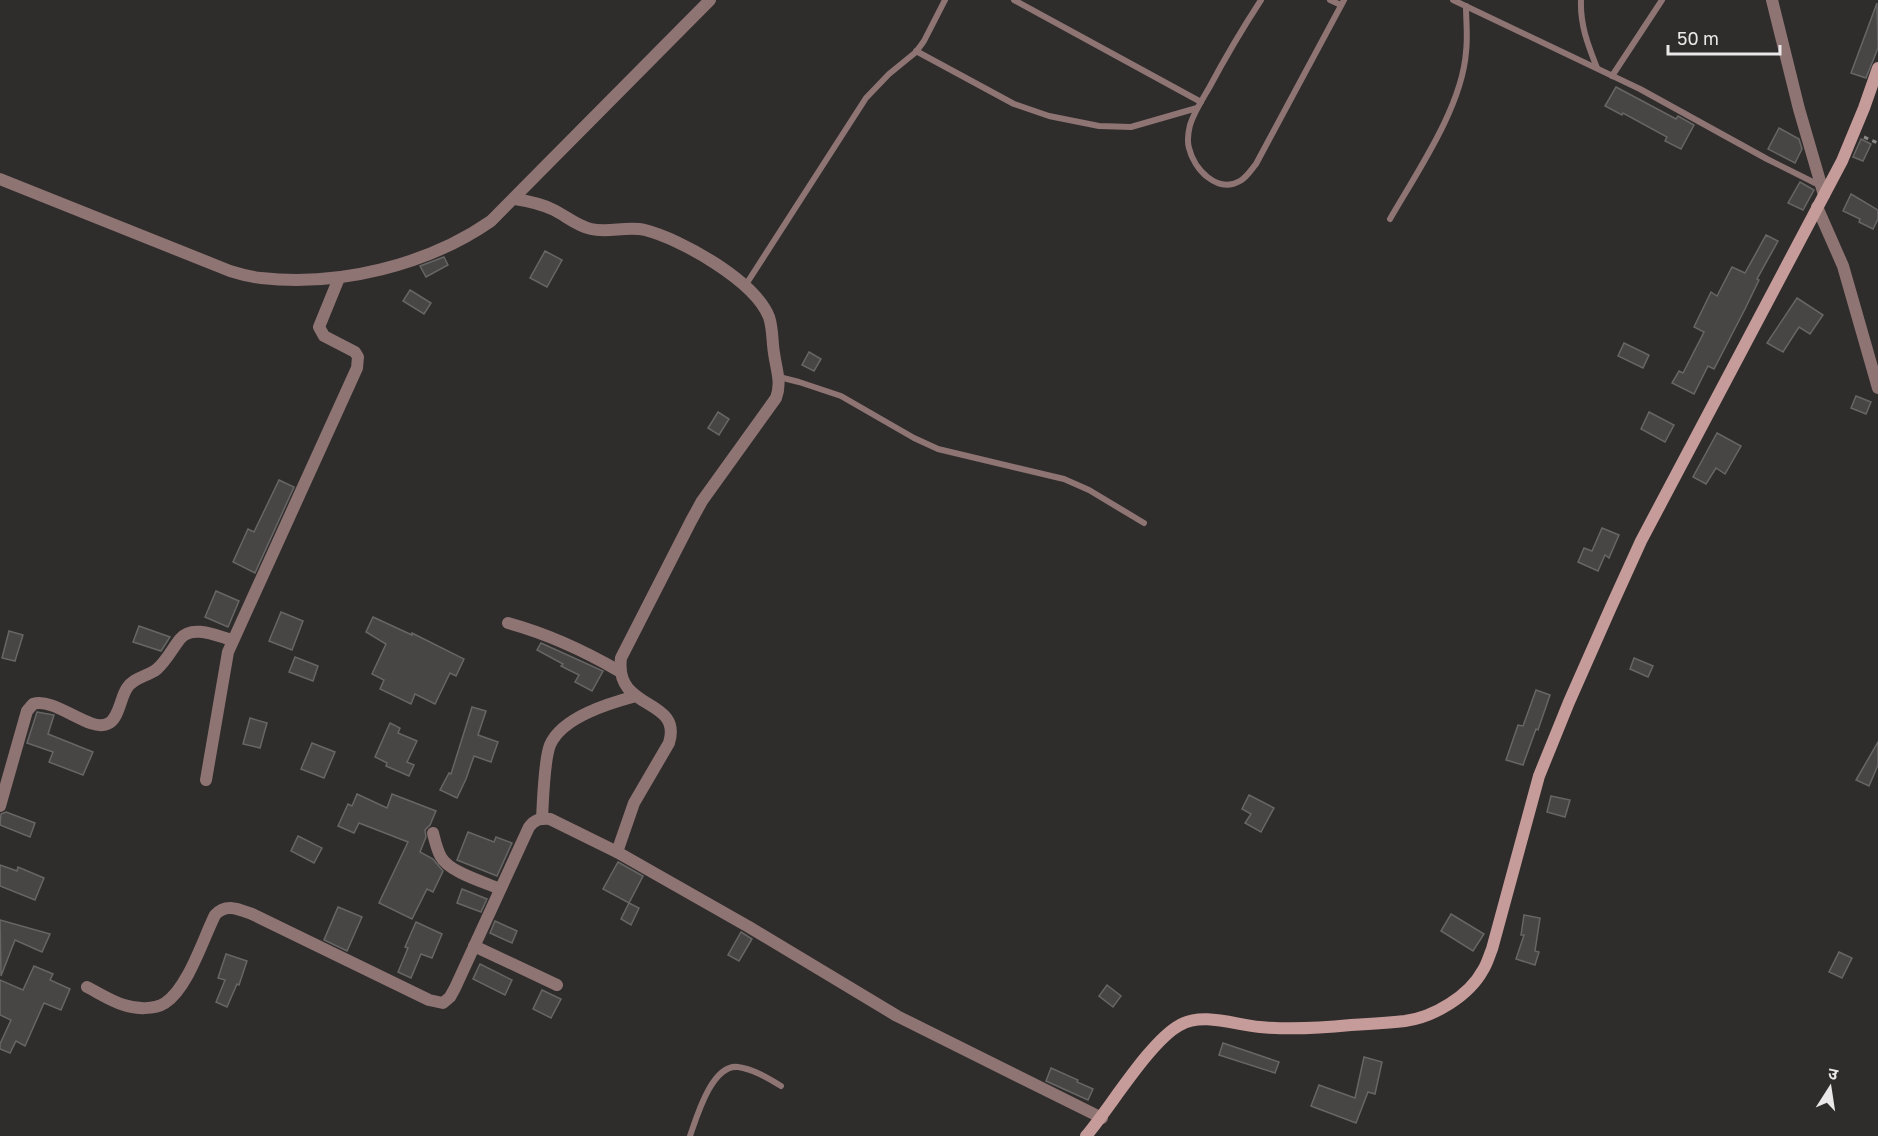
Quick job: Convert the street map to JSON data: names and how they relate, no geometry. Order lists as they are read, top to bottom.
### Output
{
  "scale_bar": "50 m",
  "north": "top"
}
